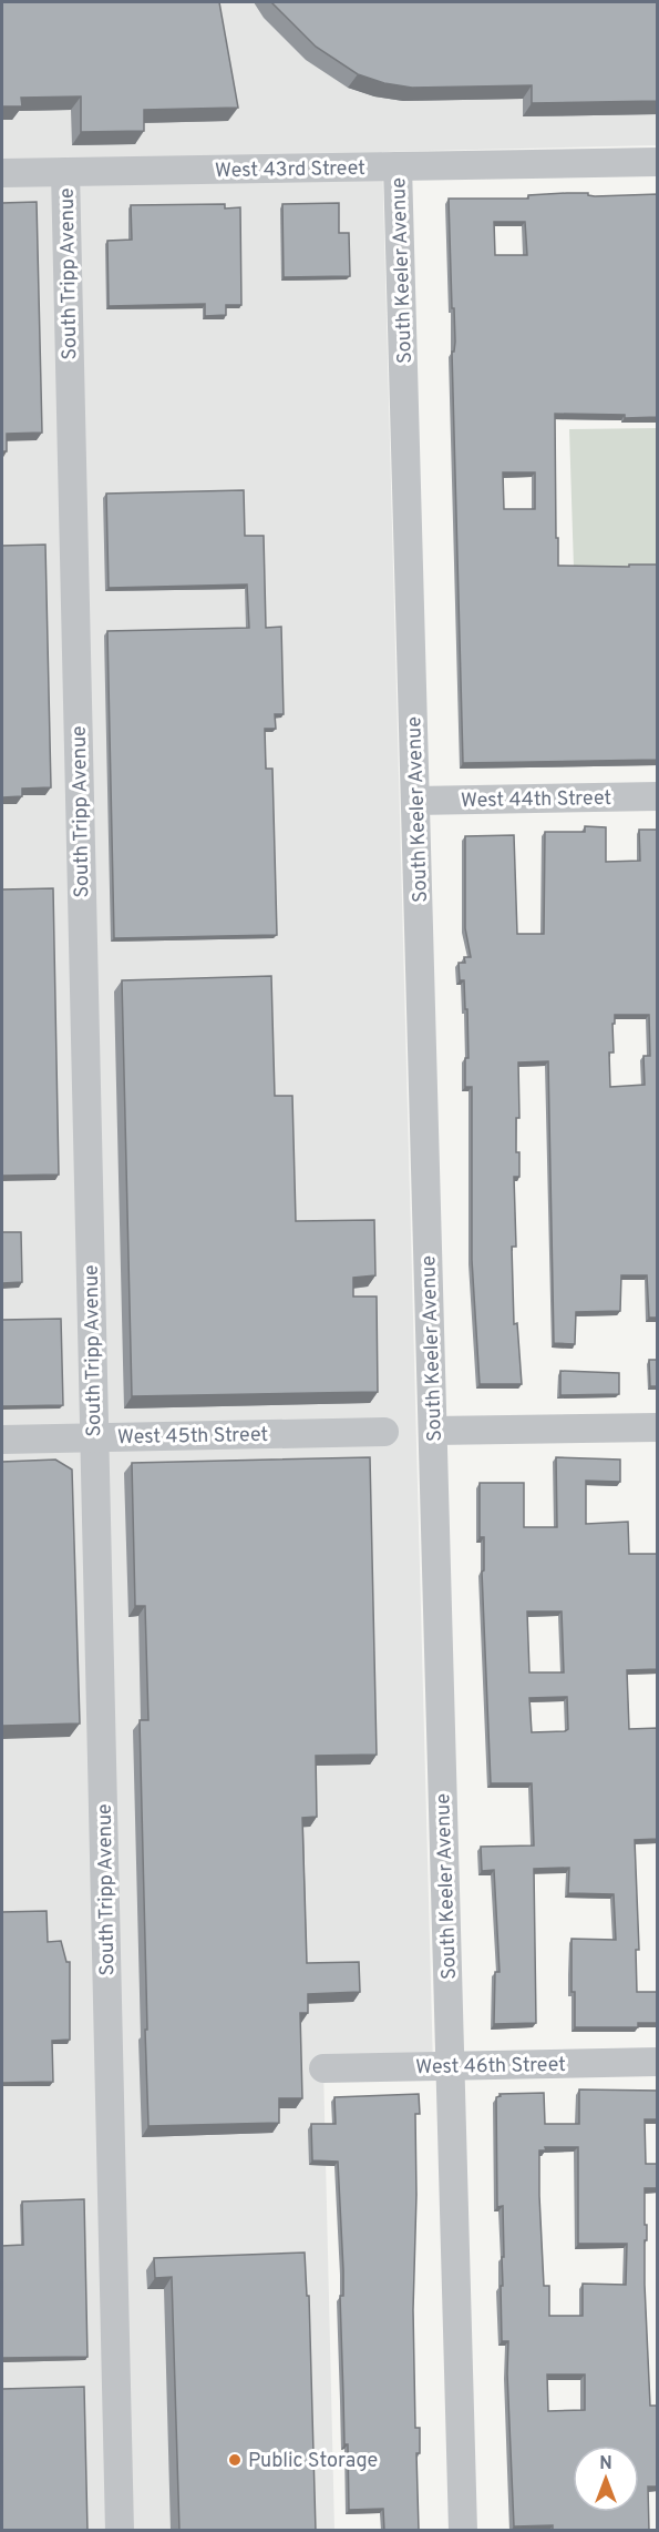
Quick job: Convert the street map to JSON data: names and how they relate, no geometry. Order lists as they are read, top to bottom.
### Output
{
  "streets": {
    "street": [
      "West 43rd Street",
      "South Keeler Avenue",
      "South Tripp Avenue",
      "West 44th Street",
      "West 45th Street",
      "West 46th Street"
    ]
  },
  "crossings": [
    ["West 43rd Street", "South Keeler Avenue"],
    ["West 43rd Street", "South Tripp Avenue"],
    ["South Keeler Avenue", "West 44th Street"],
    ["South Keeler Avenue", "West 46th Street"],
    ["South Tripp Avenue", "West 45th Street"]
  ],
  "places": ["Public Storage"],
  "north": "top"
}
